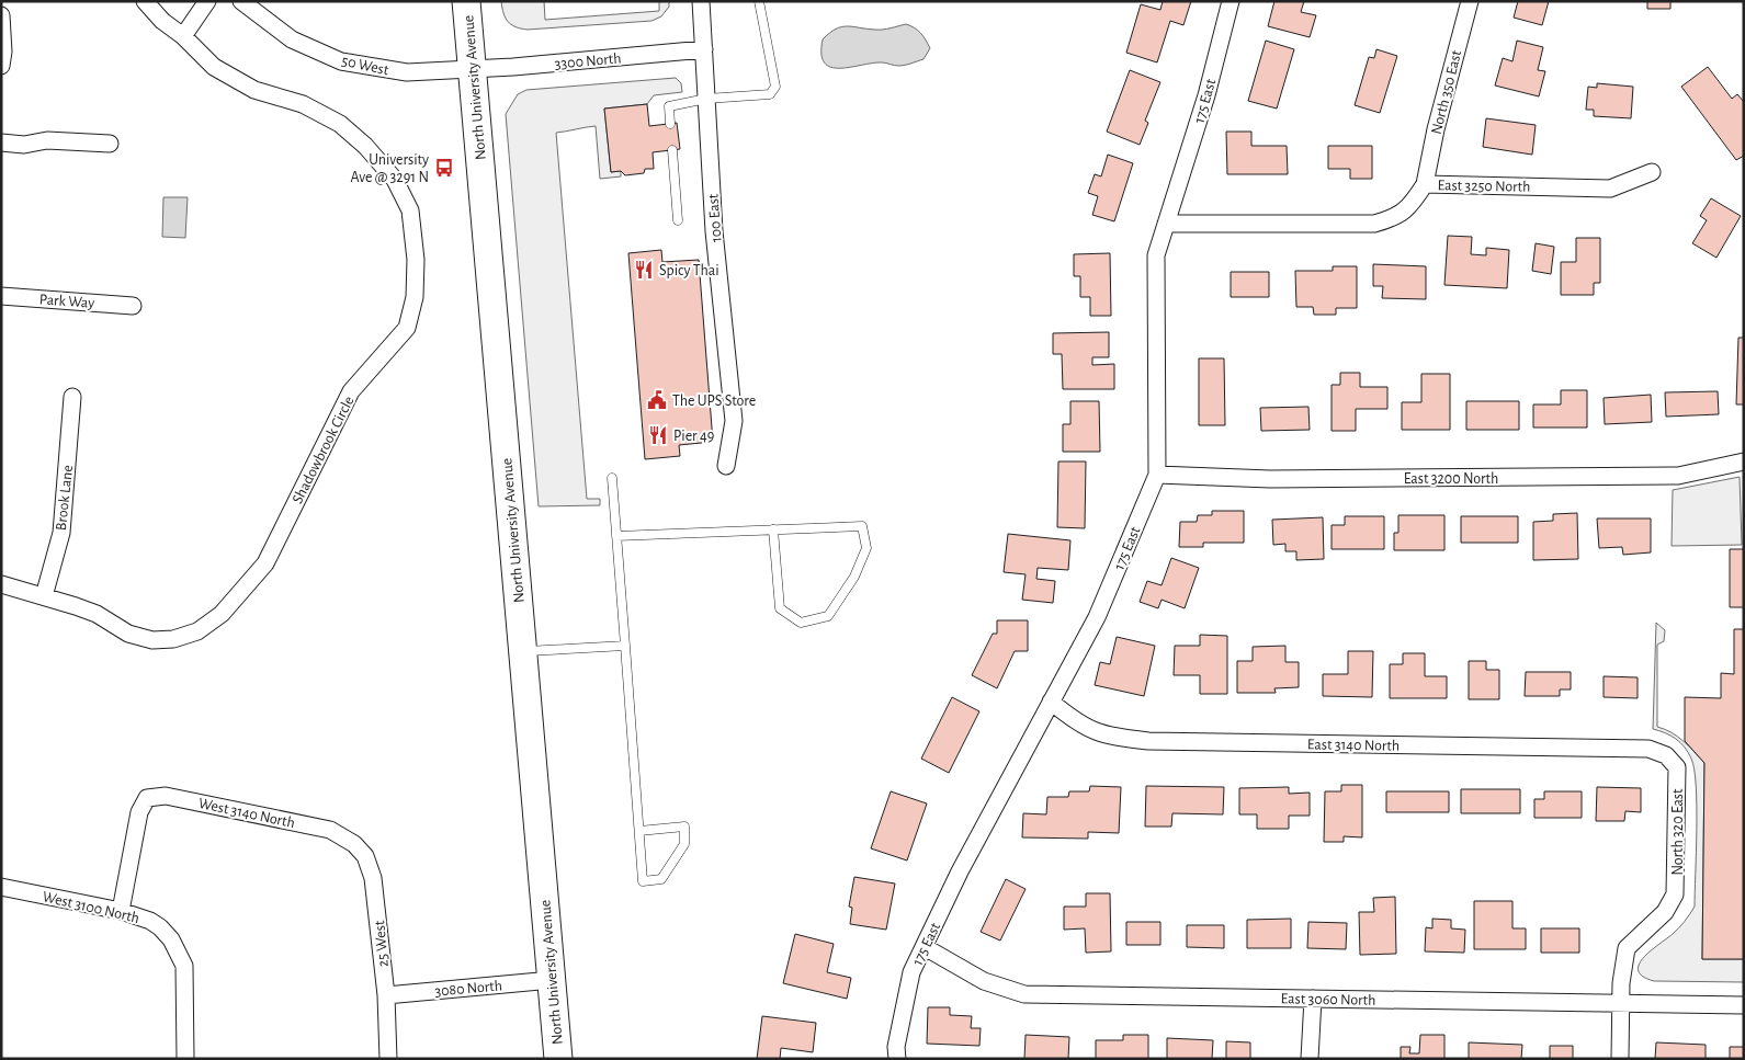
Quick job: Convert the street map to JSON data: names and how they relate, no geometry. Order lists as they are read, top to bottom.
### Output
{
  "streets": {
    "highway": ["North University Avenue"],
    "street": [
      "3300 North",
      "50 West",
      "North 350 East",
      "175 East",
      "East 3250 North",
      "100 East",
      "Park Way",
      "Shadowbrook Circle",
      "East 3200 North",
      "Brook Lane",
      "East 3140 North",
      "West 3140 North",
      "North 320 East",
      "West 3100 North",
      "25 West",
      "3080 North",
      "East 3060 North"
    ]
  },
  "crossings": [
    ["3300 North", "50 West"],
    ["3300 North", "North University Avenue"],
    ["3300 North", "100 East"],
    ["50 West", "North University Avenue"],
    ["North University Avenue", "3080 North"],
    ["North 350 East", "East 3250 North"],
    ["175 East", "East 3250 North"],
    ["175 East", "East 3200 North"],
    ["175 East", "East 3140 North"],
    ["175 East", "East 3060 North"],
    ["Shadowbrook Circle", "Brook Lane"],
    ["East 3140 North", "North 320 East"],
    ["West 3140 North", "West 3100 North"],
    ["West 3140 North", "25 West"],
    ["North 320 East", "East 3060 North"],
    ["25 West", "3080 North"]
  ],
  "places": {
    "bus stop": ["University Ave @ 3291 N"],
    "restaurant": ["Spicy Thai", "Pier 49"],
    "public building": ["The UPS Store"]
  }
}
